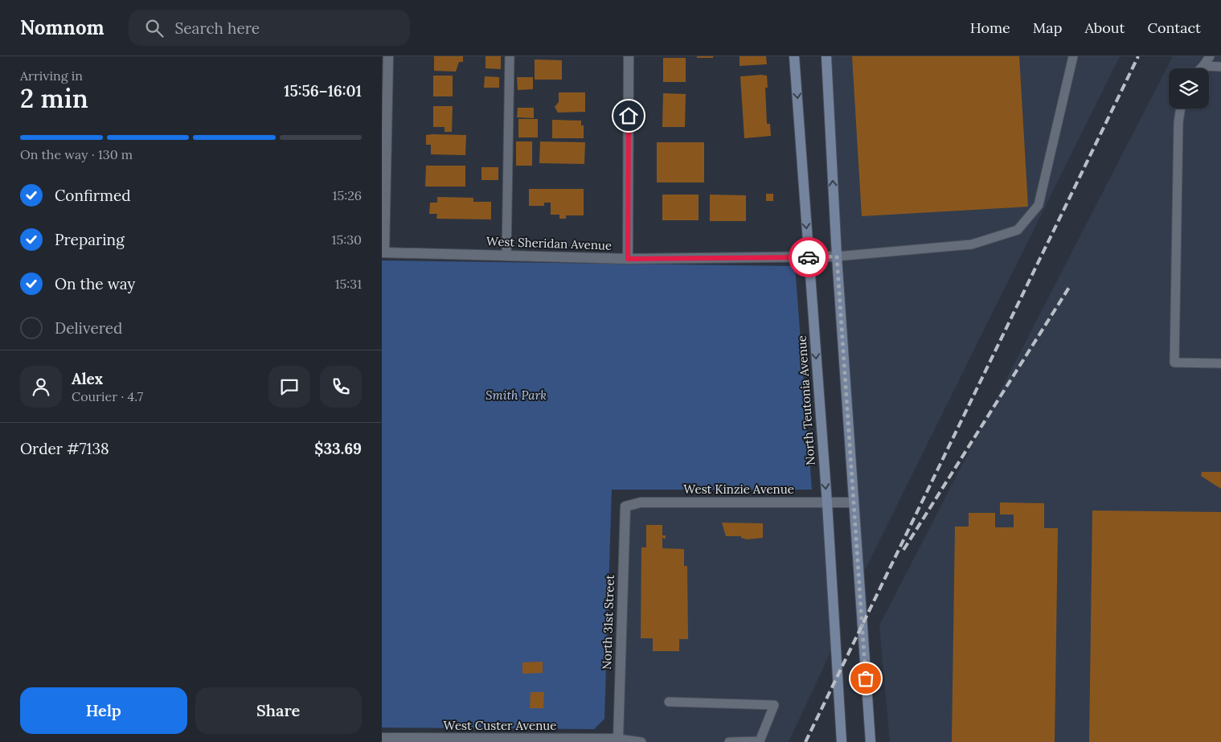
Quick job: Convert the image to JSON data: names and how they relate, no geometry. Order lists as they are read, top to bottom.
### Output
{
  "streets": {
    "main road": ["North Teutonia Avenue"],
    "street": [
      "West Sheridan Avenue",
      "West Kinzie Avenue",
      "North 31st Street",
      "West Custer Avenue"
    ]
  },
  "crossings": [
    ["West Sheridan Avenue", "North Teutonia Avenue"],
    ["North Teutonia Avenue", "West Kinzie Avenue"],
    ["West Kinzie Avenue", "North 31st Street"],
    ["North 31st Street", "West Custer Avenue"]
  ],
  "parks": ["Smith Park"],
  "page": {
    "header": "Nomnom",
    "search": "Search here",
    "nav": [
      "Home",
      "Map",
      "About",
      "Contact"
    ],
    "heading": ["2 min", "Arriving in", "15:56–16:01"],
    "panel": [
      "Alex",
      "Courier · 4.7",
      "Order #7138",
      "$33.69"
    ],
    "bar": "On the way · 130 m",
    "list": [
      ["Confirmed", "15:26"],
      ["Preparing", "15:30"],
      ["On the way", "15:31"],
      "Delivered"
    ],
    "buttons": ["Help", "Share"]
  }
}
